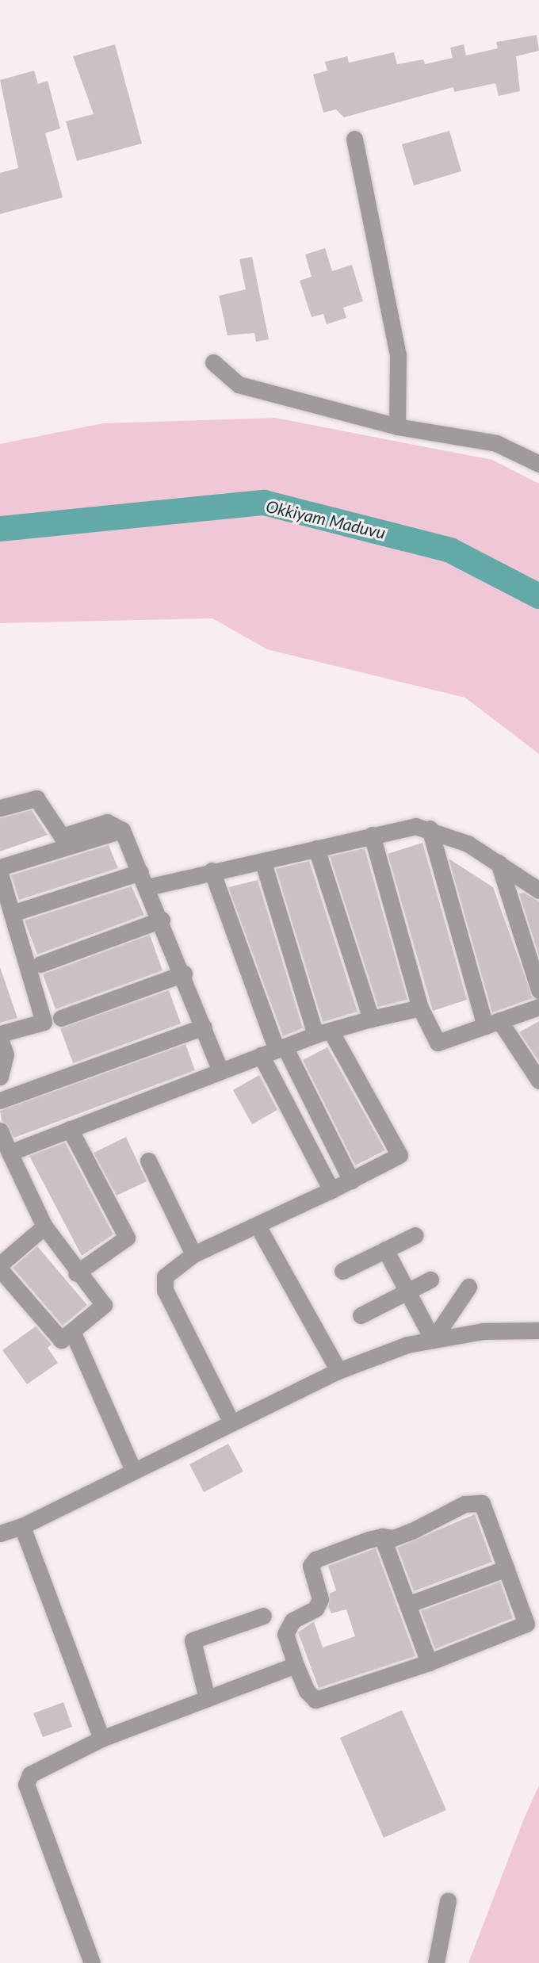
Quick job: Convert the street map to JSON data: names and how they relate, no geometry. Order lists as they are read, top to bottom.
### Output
{
  "water": ["Okkiyam Maduvu"]
}
